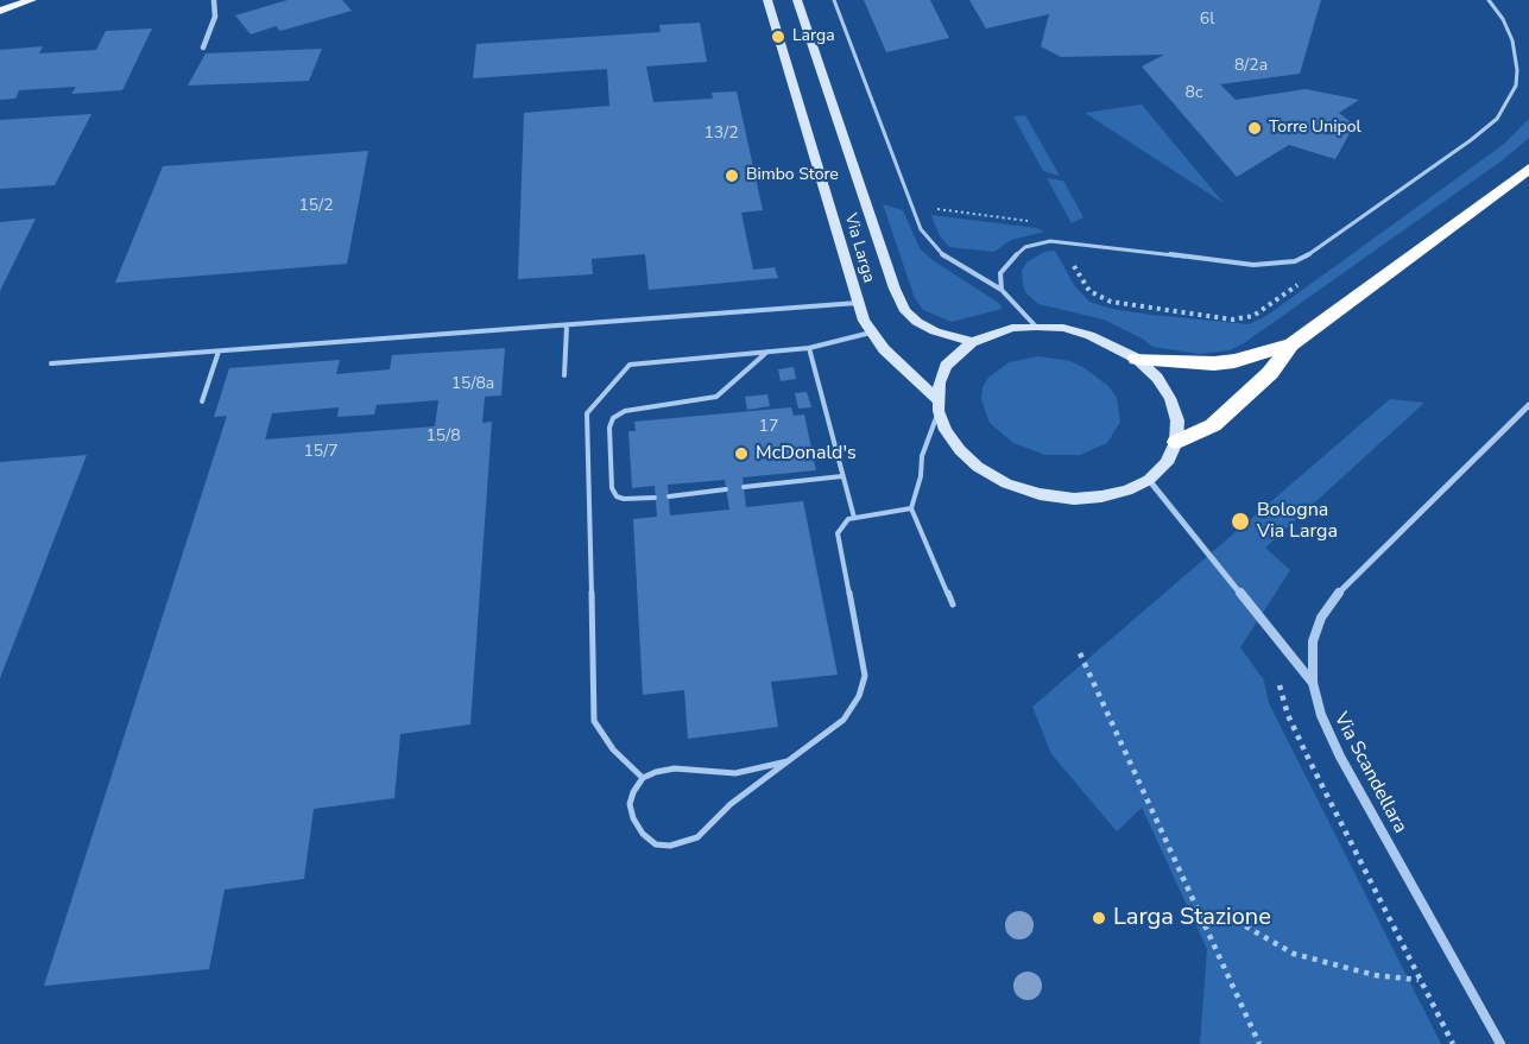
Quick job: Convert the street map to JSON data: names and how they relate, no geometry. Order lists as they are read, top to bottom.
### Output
{
  "streets": {
    "main road": ["Via Larga"],
    "street": ["Via Scandellara"]
  },
  "places": [
    "Larga",
    "Torre Unipol",
    "Bimbo Store",
    "McDonald's",
    "Bologna Via Larga",
    "Larga Stazione"
  ],
  "house_numbers": [
    "6l",
    "8/2a",
    "8c",
    "13/2",
    "15/2",
    "15/8a",
    "17",
    "15/8",
    "15/7"
  ]
}
